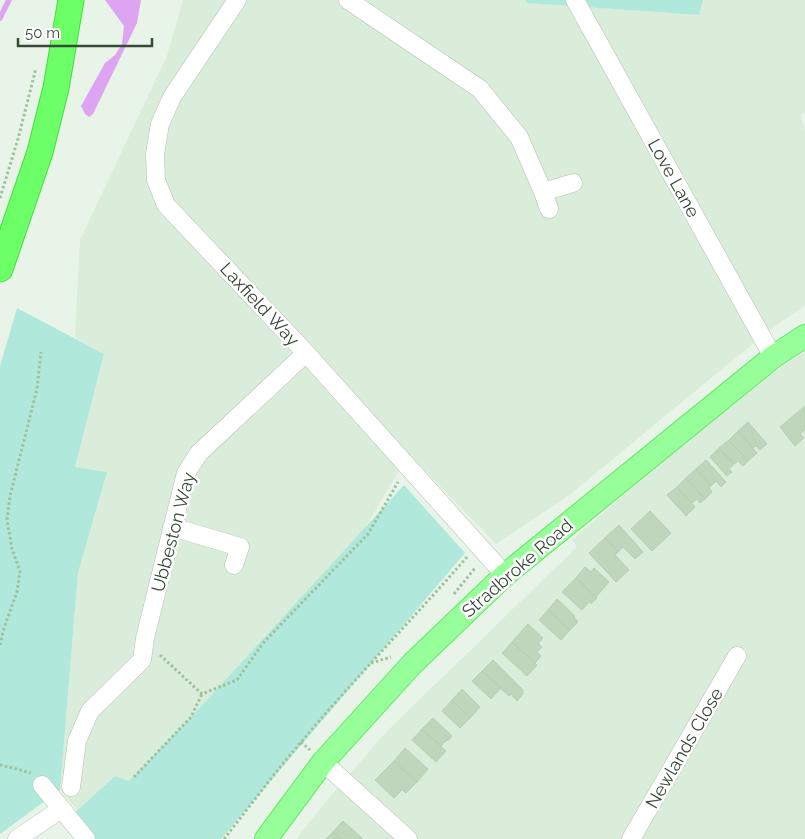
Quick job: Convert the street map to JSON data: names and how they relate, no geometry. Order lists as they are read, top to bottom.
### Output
{
  "streets": {
    "main road": ["Stradbroke Road"],
    "street": [
      "Love Lane",
      "Laxfield Way",
      "Ubbeston Way",
      "Newlands Close"
    ]
  },
  "crossings": [
    ["Love Lane", "Stradbroke Road"],
    ["Laxfield Way", "Ubbeston Way"],
    ["Laxfield Way", "Stradbroke Road"]
  ],
  "scale_bar": "50 m"
}
